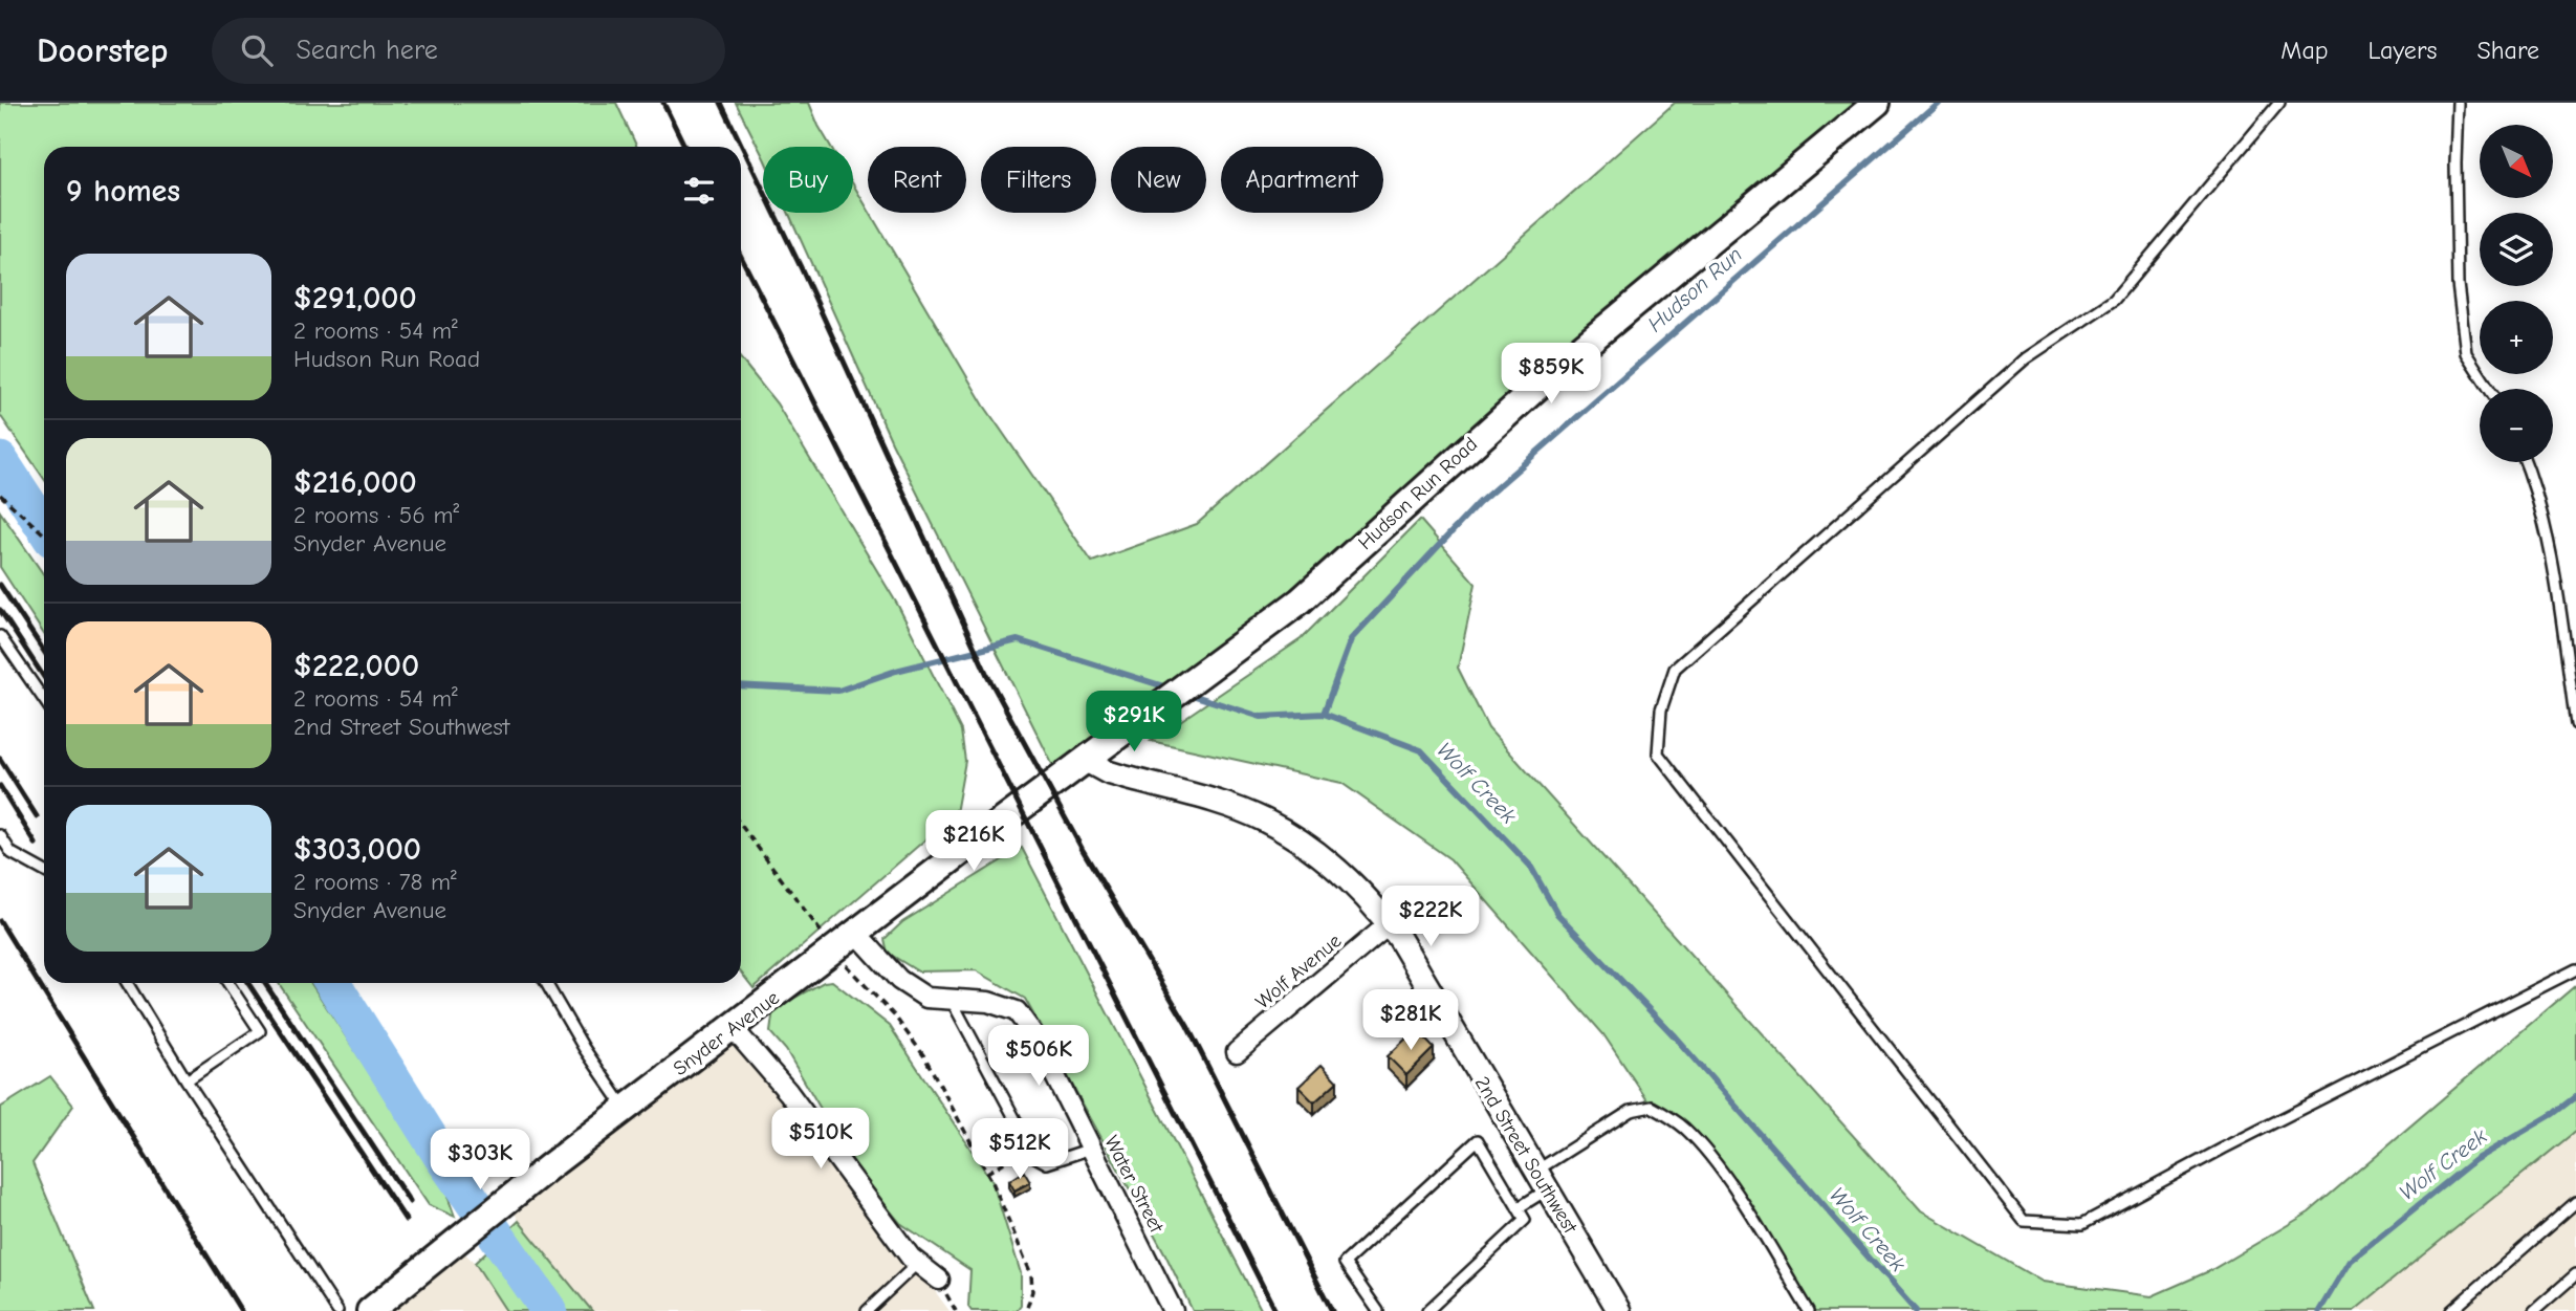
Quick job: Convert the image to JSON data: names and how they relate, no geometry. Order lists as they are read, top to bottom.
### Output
{
  "streets": {
    "main road": ["Hudson Run Road", "Snyder Avenue"],
    "street": ["Wolf Avenue", "2nd Street Southwest", "Water Street"]
  },
  "crossings": [
    ["Hudson Run Road", "Snyder Avenue"],
    ["Hudson Run Road", "2nd Street Southwest"],
    ["Wolf Avenue", "2nd Street Southwest"],
    ["Snyder Avenue", "2nd Street Southwest"],
    ["Snyder Avenue", "Water Street"]
  ],
  "water": ["Hudson Run", "Wolf Creek"],
  "north": "bottom right",
  "page": {
    "header": "Doorstep",
    "search": "Search here",
    "nav": ["Map", "Layers", "Share"],
    "map_buttons": ["+", "−"],
    "chip": [
      "Buy",
      "Rent",
      "Filters",
      "New",
      "Apartment"
    ],
    "heading": "9 homes",
    "list": [
      {
        "name": "$291,000",
        "note": "2 rooms · 54 m² · Hudson Run Road"
      },
      {
        "name": "$216,000",
        "note": "2 rooms · 56 m² · Snyder Avenue"
      },
      {
        "name": "$222,000",
        "note": "2 rooms · 54 m² · 2nd Street Southwest"
      },
      {
        "name": "$303,000",
        "note": "2 rooms · 78 m² · Snyder Avenue"
      }
    ],
    "price": [
      "$859K",
      "$291K",
      "$216K",
      "$222K",
      "$281K",
      "$506K",
      "$510K",
      "$512K",
      "$303K"
    ]
  }
}
